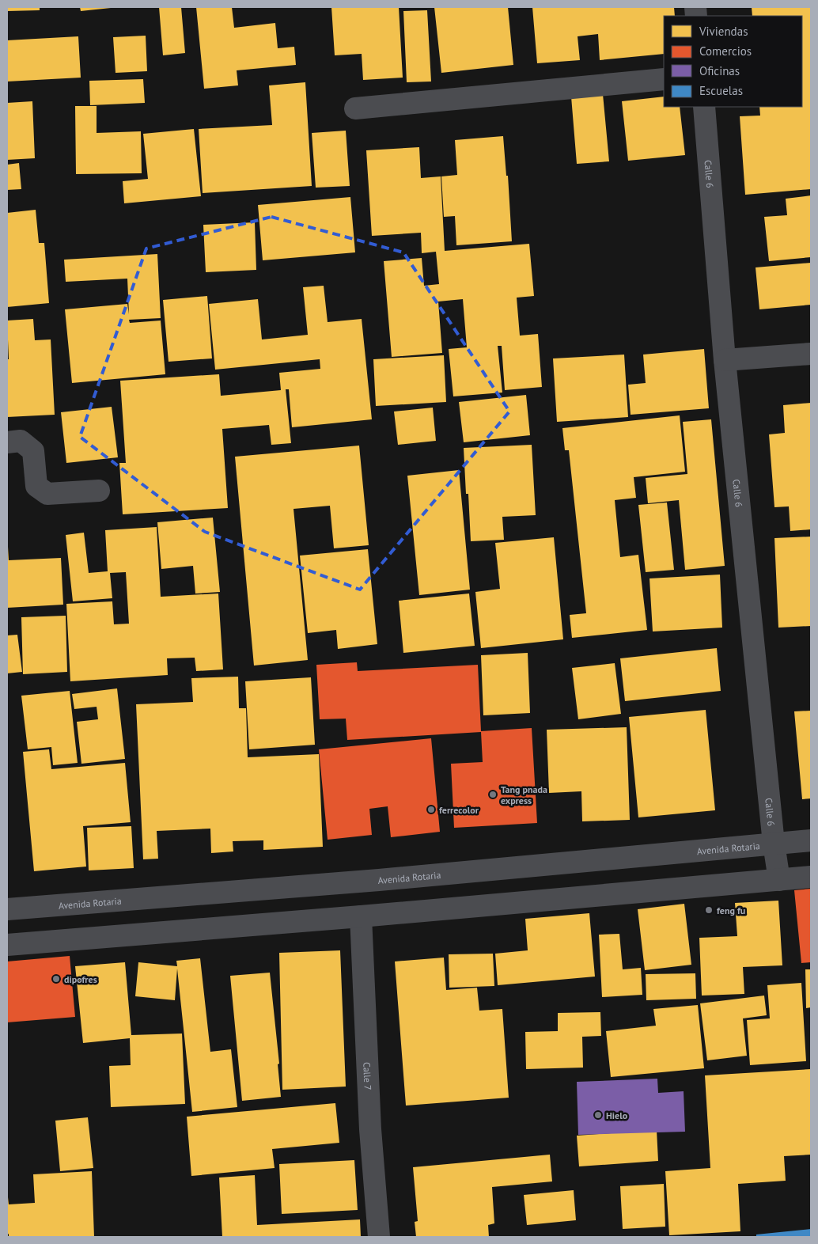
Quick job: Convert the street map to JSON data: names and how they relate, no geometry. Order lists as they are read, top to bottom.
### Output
{
  "streets": {
    "street": ["Calle 6", "Avenida Rotaria", "Calle 7"]
  },
  "crossings": [
    ["Calle 6", "Avenida Rotaria"]
  ],
  "places": [
    "Tang pnada express",
    "ferrecolor",
    "feng fu",
    "dipofres",
    "Hielo"
  ],
  "legend": [
    "Viviendas",
    "Comercios",
    "Oficinas",
    "Escuelas"
  ]
}
